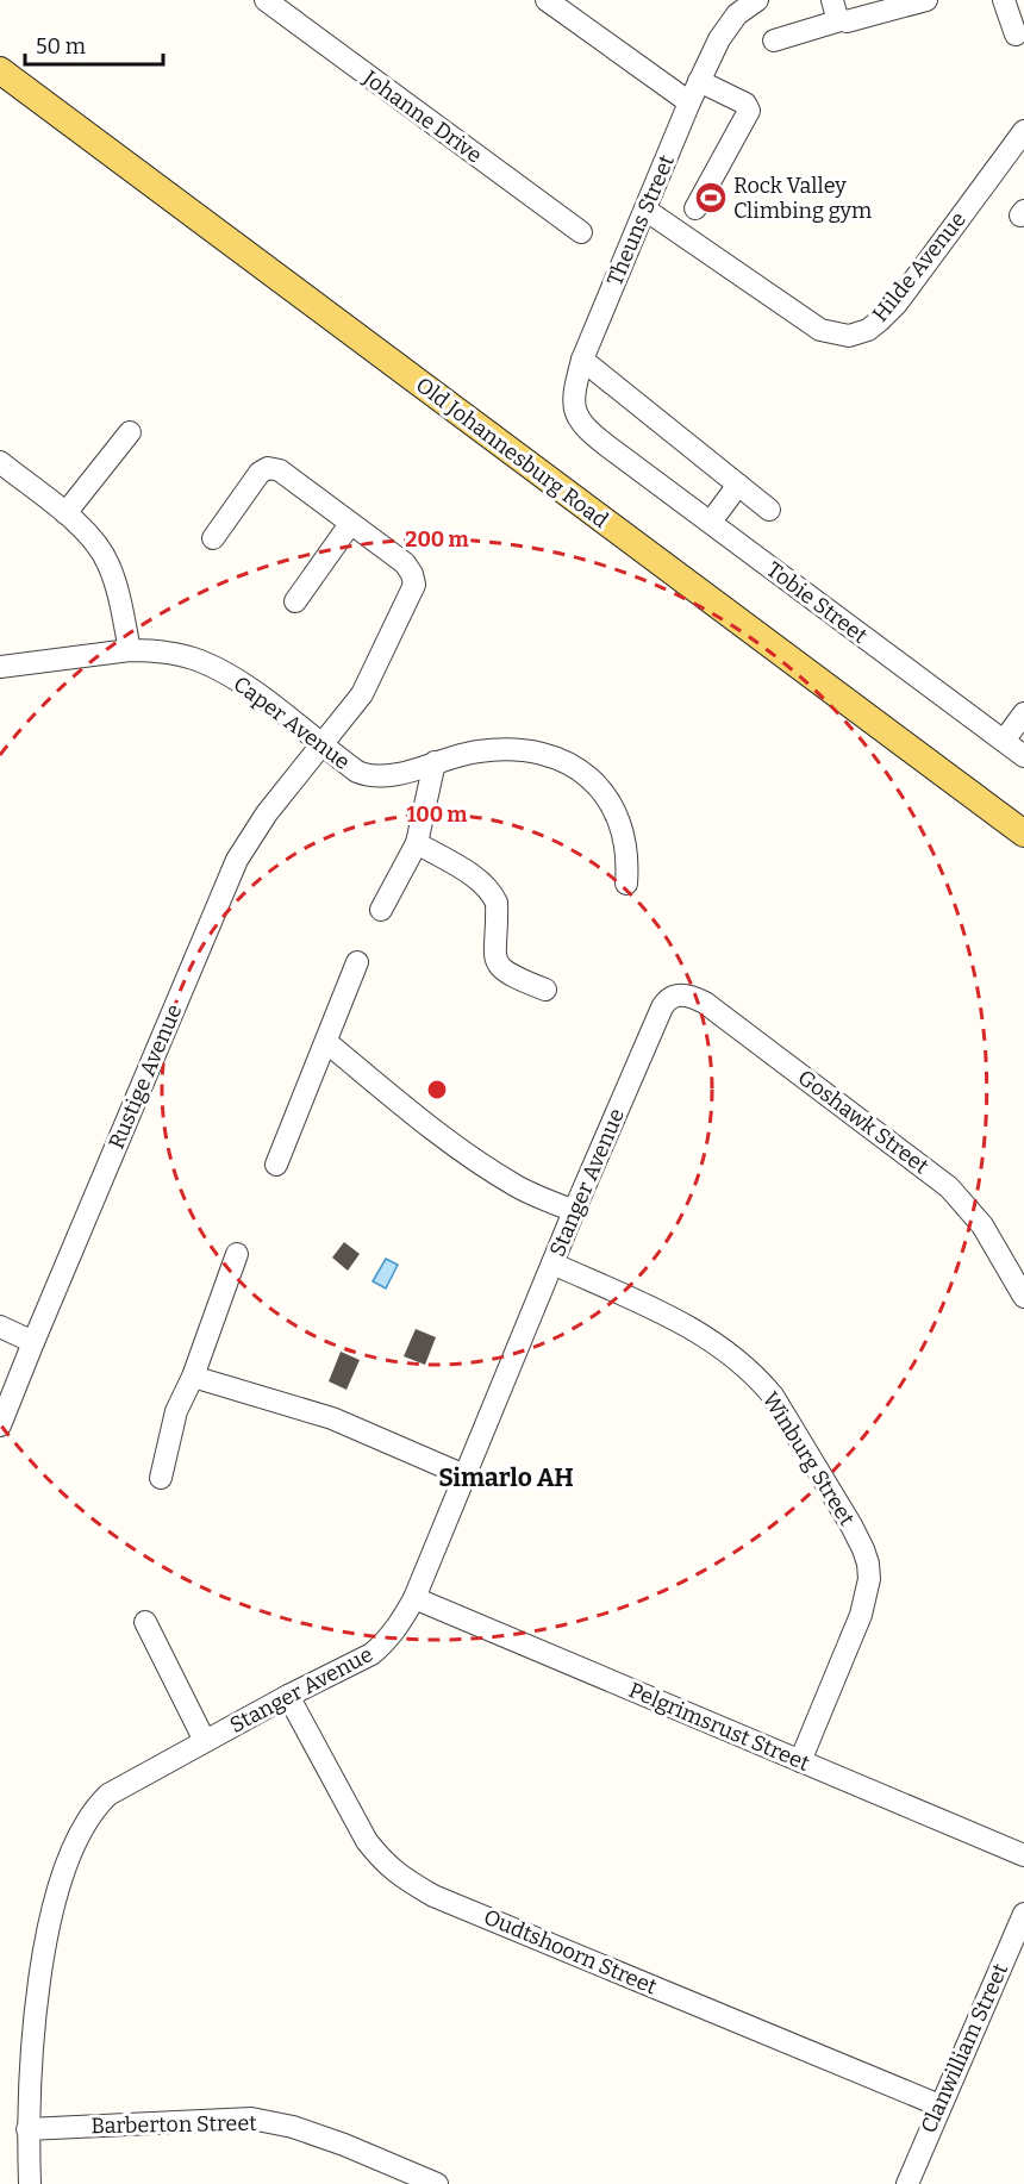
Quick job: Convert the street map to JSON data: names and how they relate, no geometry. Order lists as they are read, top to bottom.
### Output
{
  "streets": {
    "main road": ["Old Johannesburg Road"],
    "street": [
      "Johanne Drive",
      "Theuns Street",
      "Hilde Avenue",
      "Tobie Street",
      "Caper Avenue",
      "Rustige Avenue",
      "Goshawk Street",
      "Stanger Avenue",
      "Winburg Street",
      "Pelgrimsrust Street",
      "Oudtshoorn Street",
      "Clanwilliam Street",
      "Barberton Street"
    ]
  },
  "crossings": [
    ["Theuns Street", "Hilde Avenue"],
    ["Theuns Street", "Tobie Street"],
    ["Caper Avenue", "Rustige Avenue"],
    ["Goshawk Street", "Stanger Avenue"],
    ["Stanger Avenue", "Winburg Street"],
    ["Stanger Avenue", "Pelgrimsrust Street"],
    ["Stanger Avenue", "Oudtshoorn Street"],
    ["Stanger Avenue", "Barberton Street"],
    ["Winburg Street", "Pelgrimsrust Street"],
    ["Oudtshoorn Street", "Clanwilliam Street"]
  ],
  "districts": ["Simarlo AH"],
  "places": {
    "sports": ["Rock Valley Climbing gym"]
  },
  "scale_bar": "50 m",
  "rings": ["200 m", "100 m"]
}
